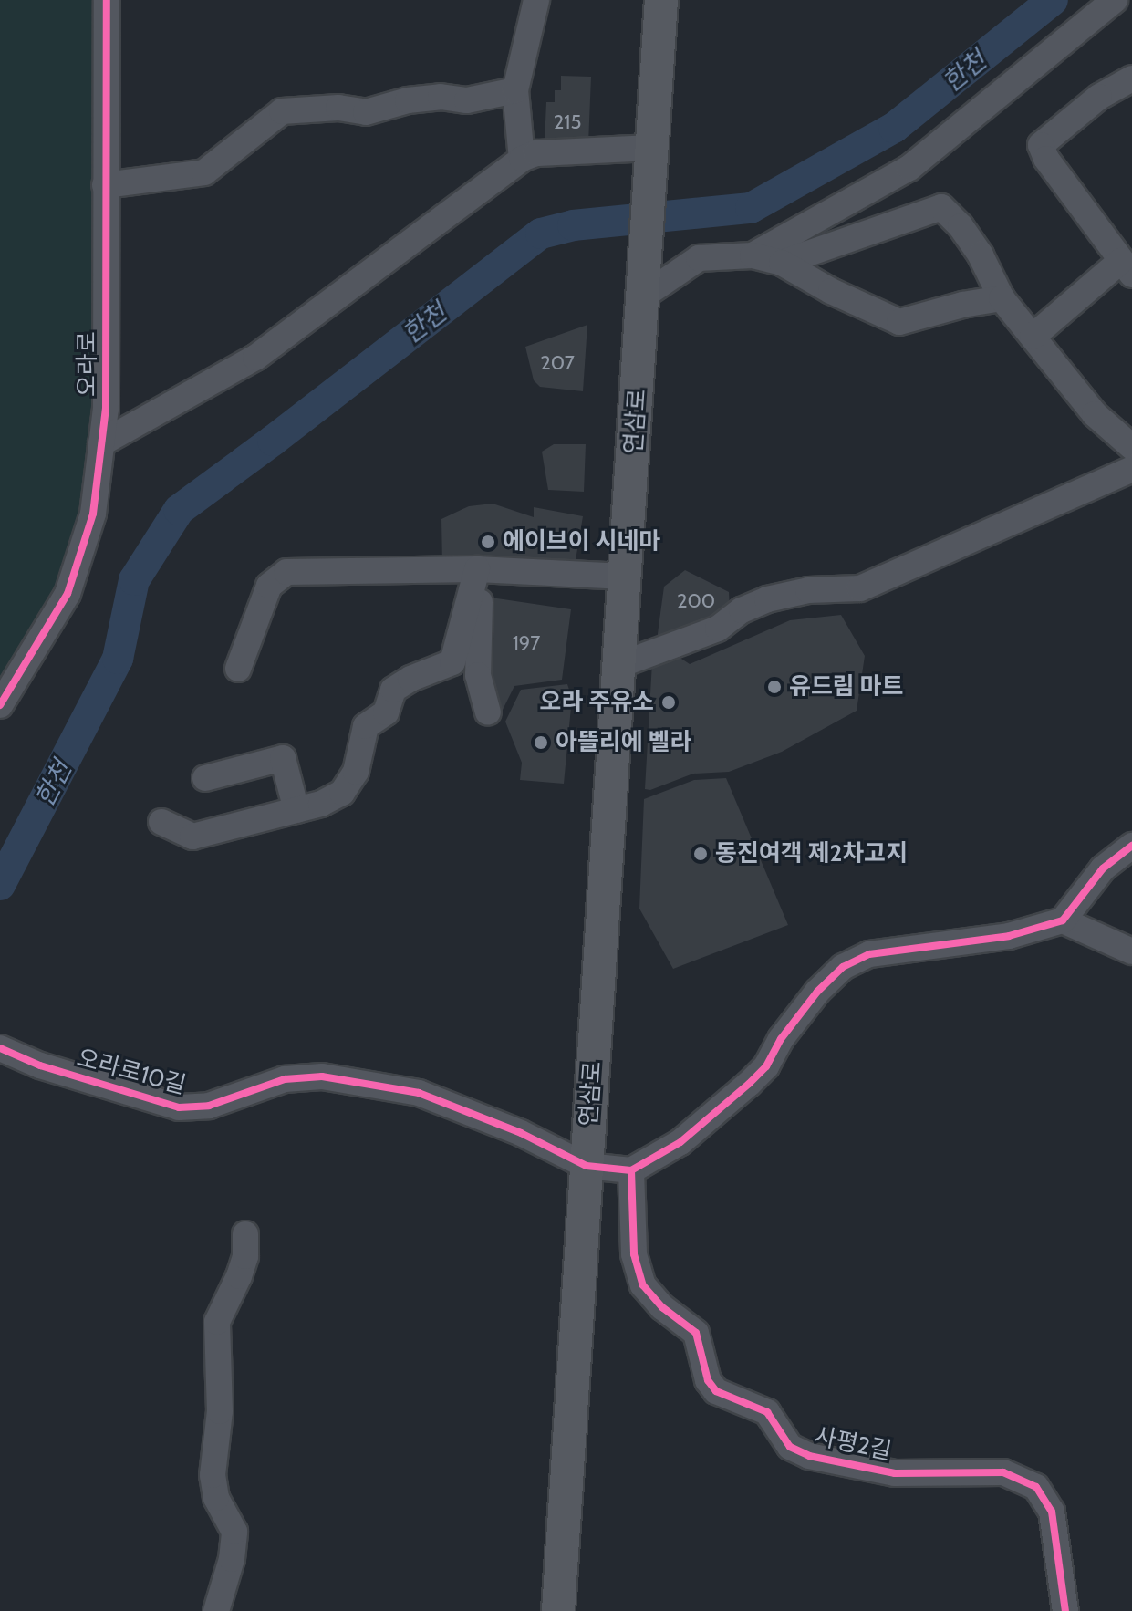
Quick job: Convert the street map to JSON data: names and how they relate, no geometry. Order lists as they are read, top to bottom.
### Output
{
  "streets": {
    "main road": ["연삼로"],
    "street": ["오라로", "오라로10길", "사평2길"]
  },
  "crossings": [
    ["연삼로", "오라로10길"]
  ],
  "water": ["한천"],
  "places": [
    "에이브이 시네마",
    "유드림 마트",
    "오라 주유소",
    "아뜰리에 벨라",
    "동진여객 제2차고지"
  ],
  "house_numbers": [
    "215",
    "207",
    "200",
    "197"
  ]
}
